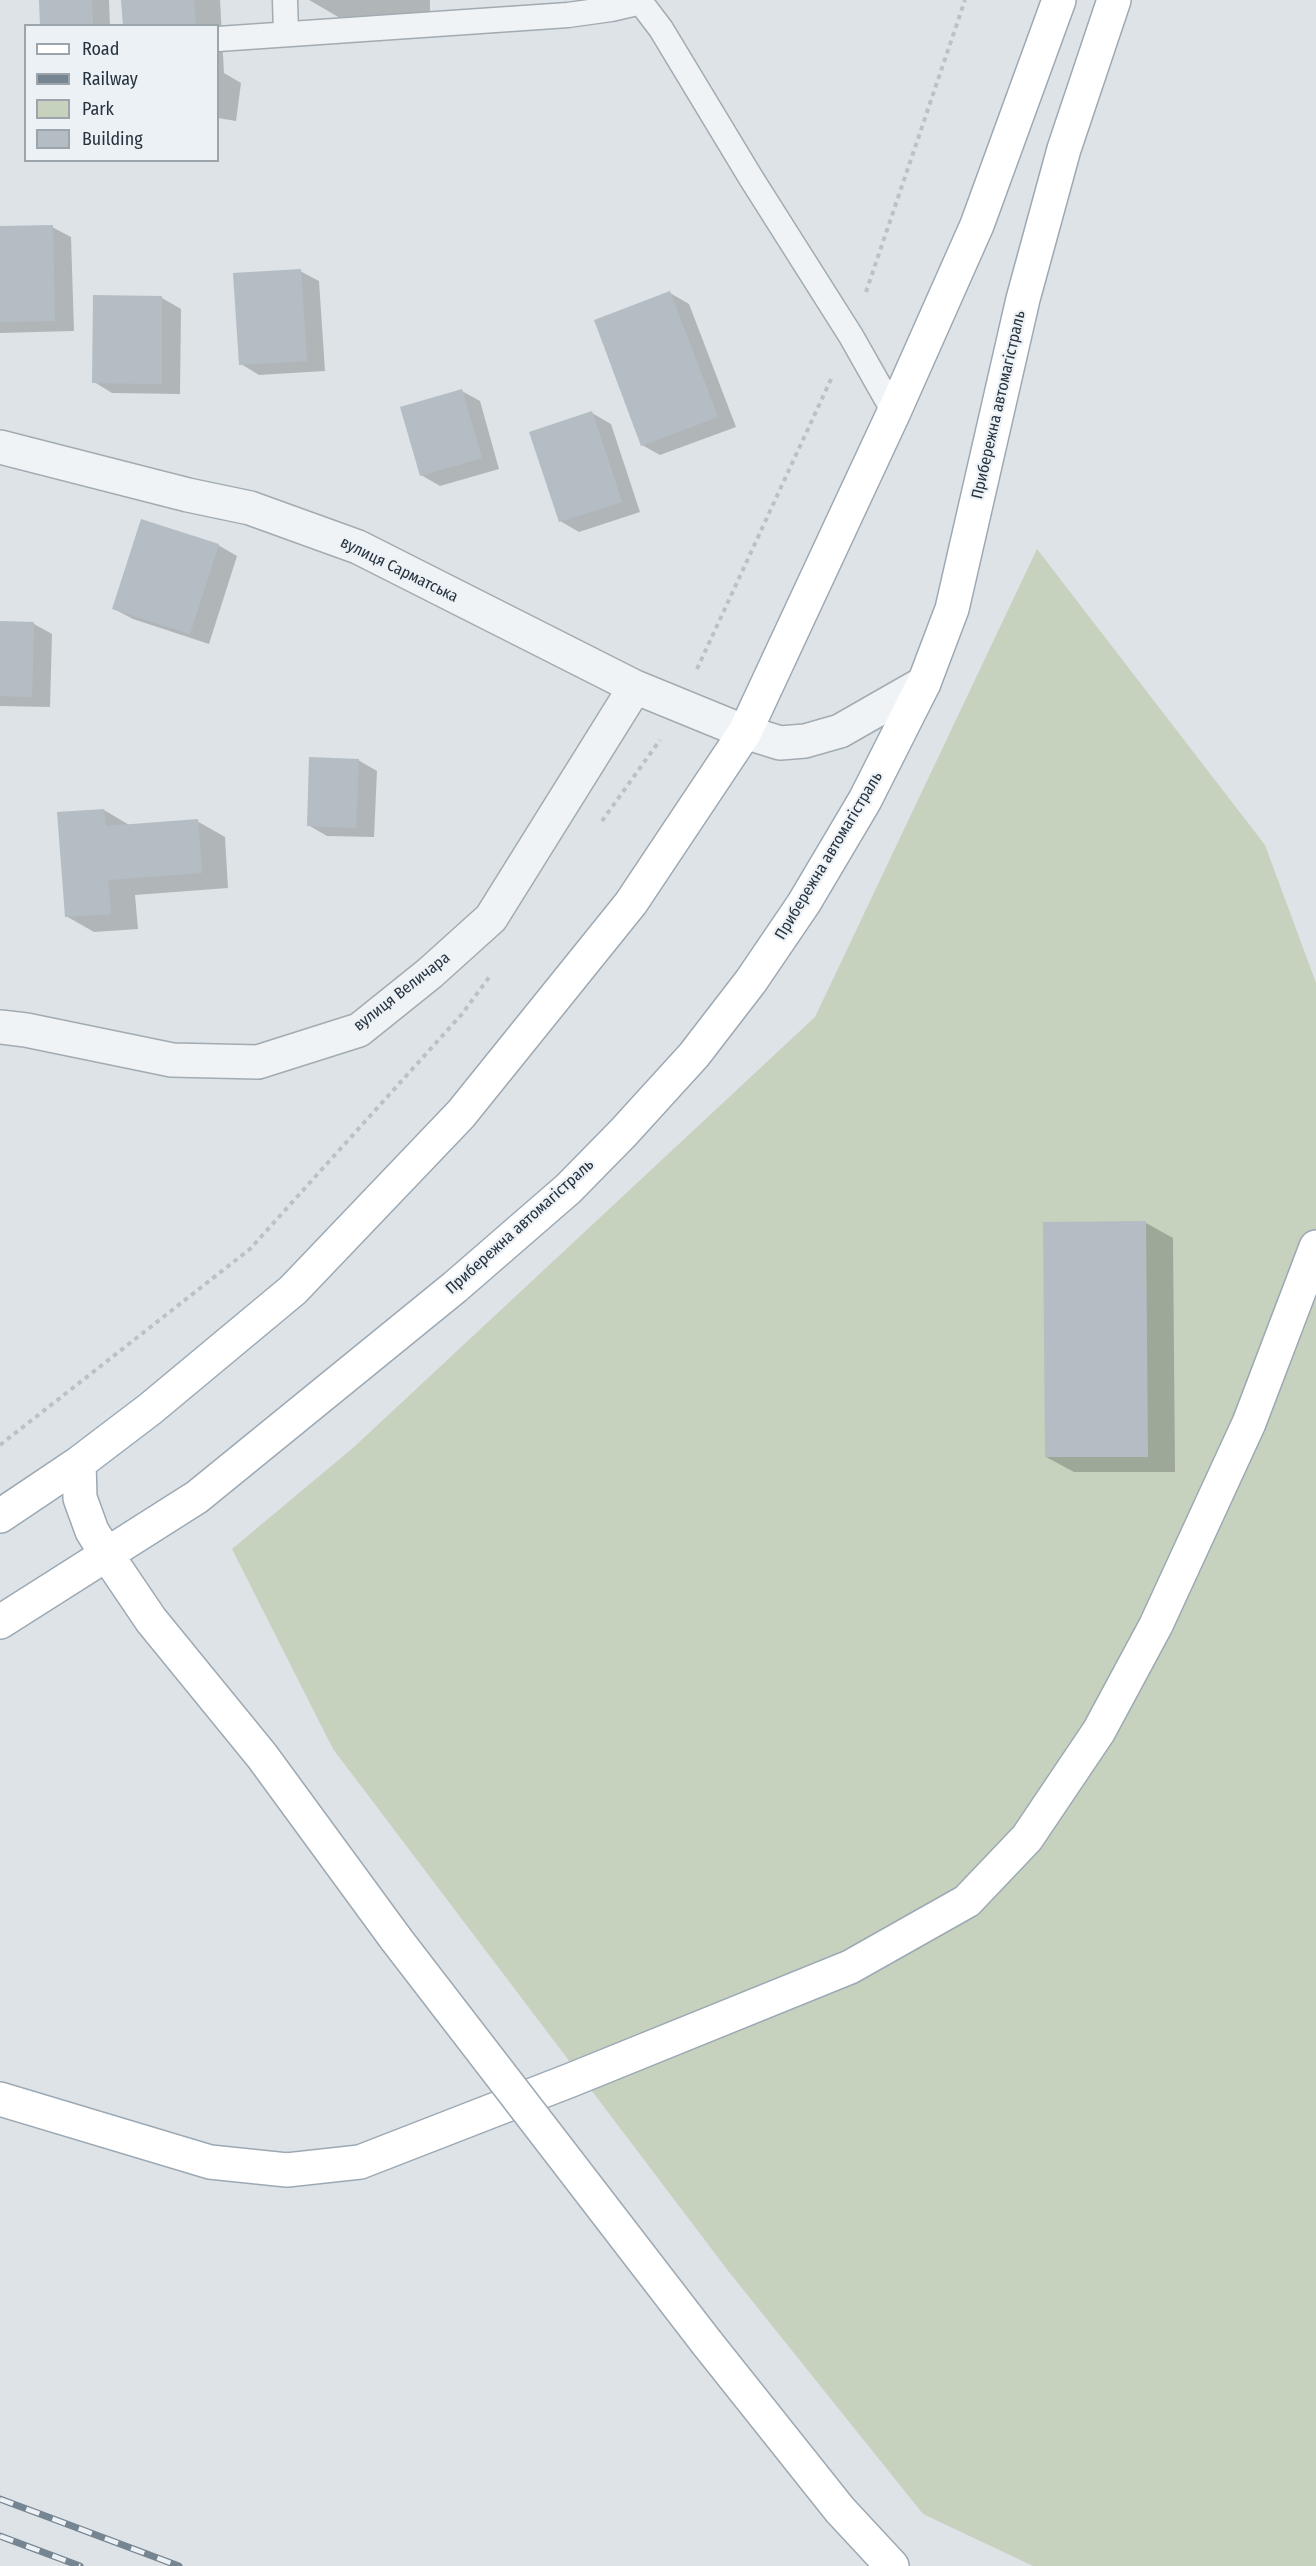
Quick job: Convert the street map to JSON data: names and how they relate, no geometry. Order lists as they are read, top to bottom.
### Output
{
  "streets": {
    "main road": ["Прибережна автомагістраль"],
    "street": ["вулиця Сарматська", "вулиця Величара"]
  },
  "crossings": [
    ["Прибережна автомагістраль", "вулиця Сарматська"],
    ["вулиця Сарматська", "вулиця Величара"]
  ],
  "legend": [
    "Road",
    "Railway",
    "Park",
    "Building"
  ]
}
